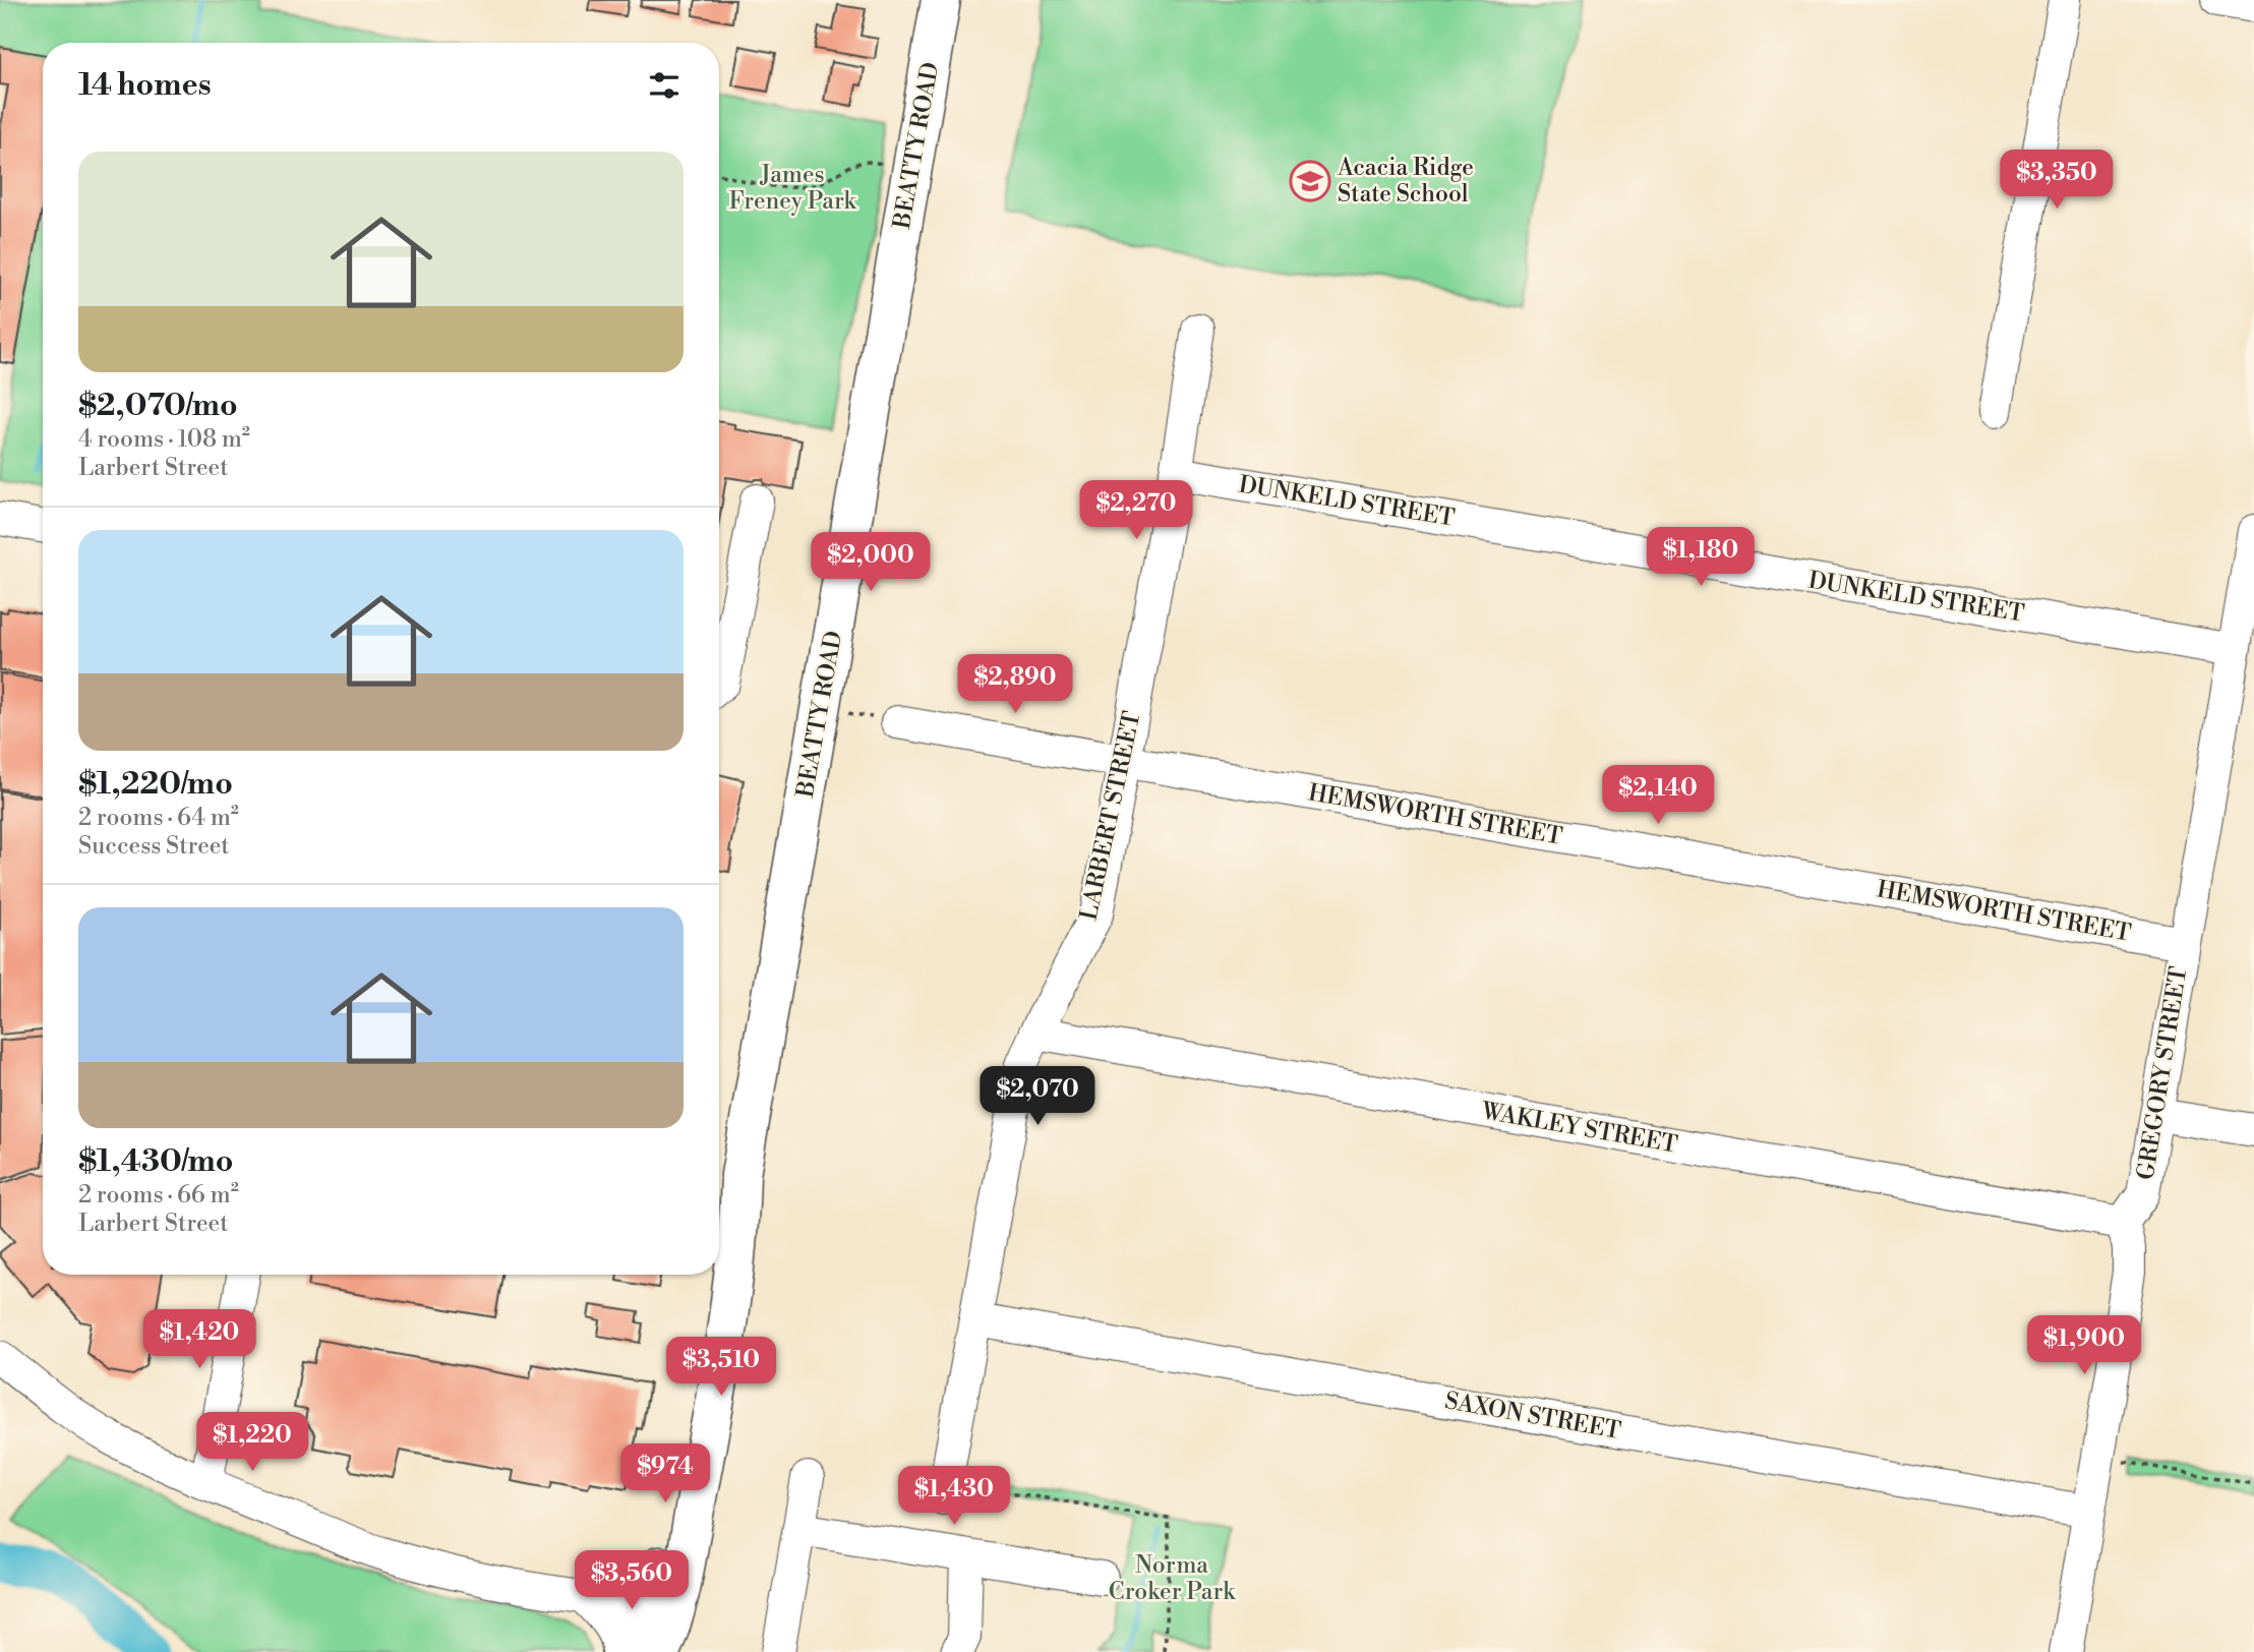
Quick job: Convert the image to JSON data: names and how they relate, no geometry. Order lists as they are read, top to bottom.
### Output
{
  "streets": {
    "main road": ["BEATTY ROAD"],
    "street": [
      "DUNKELD STREET",
      "HEMSWORTH STREET",
      "LARBERT STREET",
      "GREGORY STREET",
      "WAKLEY STREET",
      "SAXON STREET"
    ]
  },
  "crossings": [
    ["DUNKELD STREET", "LARBERT STREET"],
    ["DUNKELD STREET", "GREGORY STREET"],
    ["HEMSWORTH STREET", "LARBERT STREET"],
    ["HEMSWORTH STREET", "GREGORY STREET"],
    ["LARBERT STREET", "WAKLEY STREET"],
    ["LARBERT STREET", "SAXON STREET"],
    ["GREGORY STREET", "WAKLEY STREET"]
  ],
  "parks": ["James Freney Park", "Norma Croker Park"],
  "places": {
    "school or university": ["Acacia Ridge State School"]
  },
  "page": {
    "heading": "14 homes",
    "list": [
      {
        "name": "$2,070/mo",
        "note": "4 rooms · 108 m² · Larbert Street"
      },
      {
        "name": "$1,220/mo",
        "note": "2 rooms · 64 m² · Success Street"
      },
      {
        "name": "$1,430/mo",
        "note": "2 rooms · 66 m² · Larbert Street"
      }
    ],
    "price": [
      "$3,350",
      "$2,270",
      "$1,180",
      "$2,000",
      "$2,890",
      "$2,140",
      "$2,070",
      "$1,420",
      "$1,900",
      "$3,510",
      "$1,220",
      "$974",
      "$1,430",
      "$3,560"
    ]
  }
}
